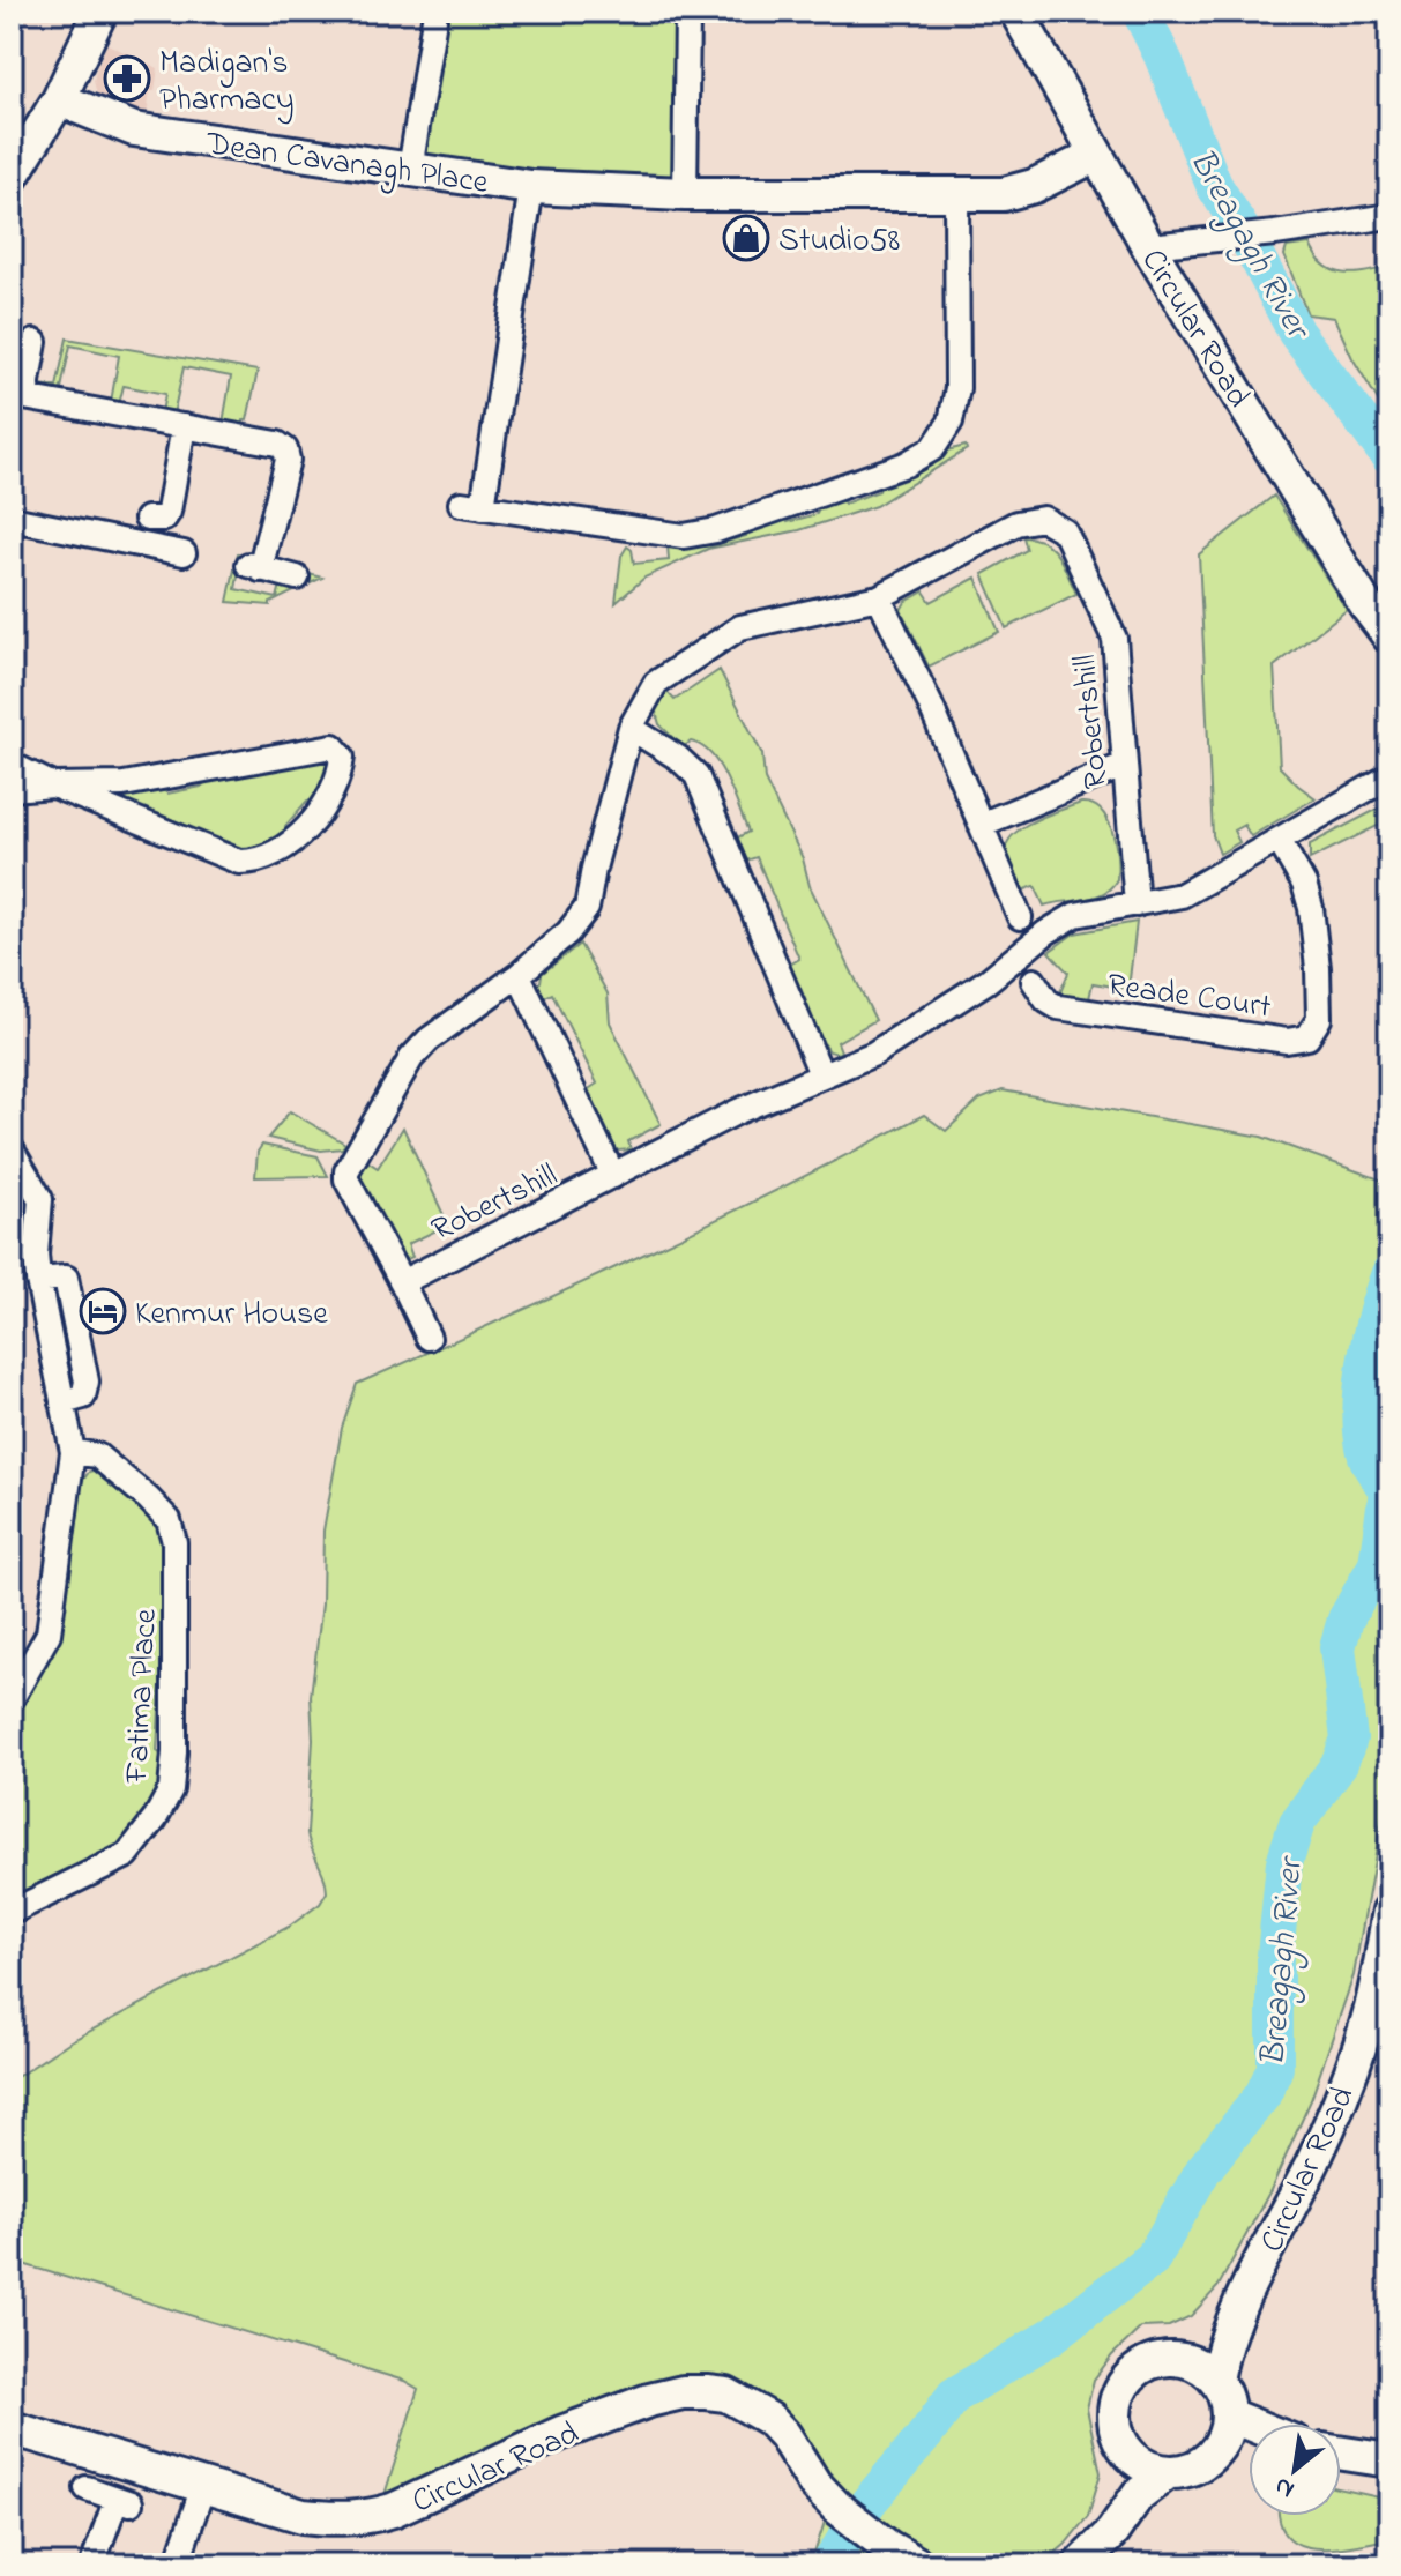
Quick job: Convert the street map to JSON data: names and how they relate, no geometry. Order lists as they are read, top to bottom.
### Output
{
  "streets": {
    "main road": ["Dean Cavanagh Place", "Circular Road"],
    "street": ["Robertshill", "Reade Court", "Fatima Place"]
  },
  "crossings": [
    ["Dean Cavanagh Place", "Circular Road"],
    ["Robertshill", "Reade Court"]
  ],
  "water": ["Breagagh River"],
  "places": {
    "pharmacy": ["Madigan's Pharmacy"],
    "shop": ["Studio58"],
    "hotel": ["Kenmur House"]
  },
  "north": "bottom left"
}
